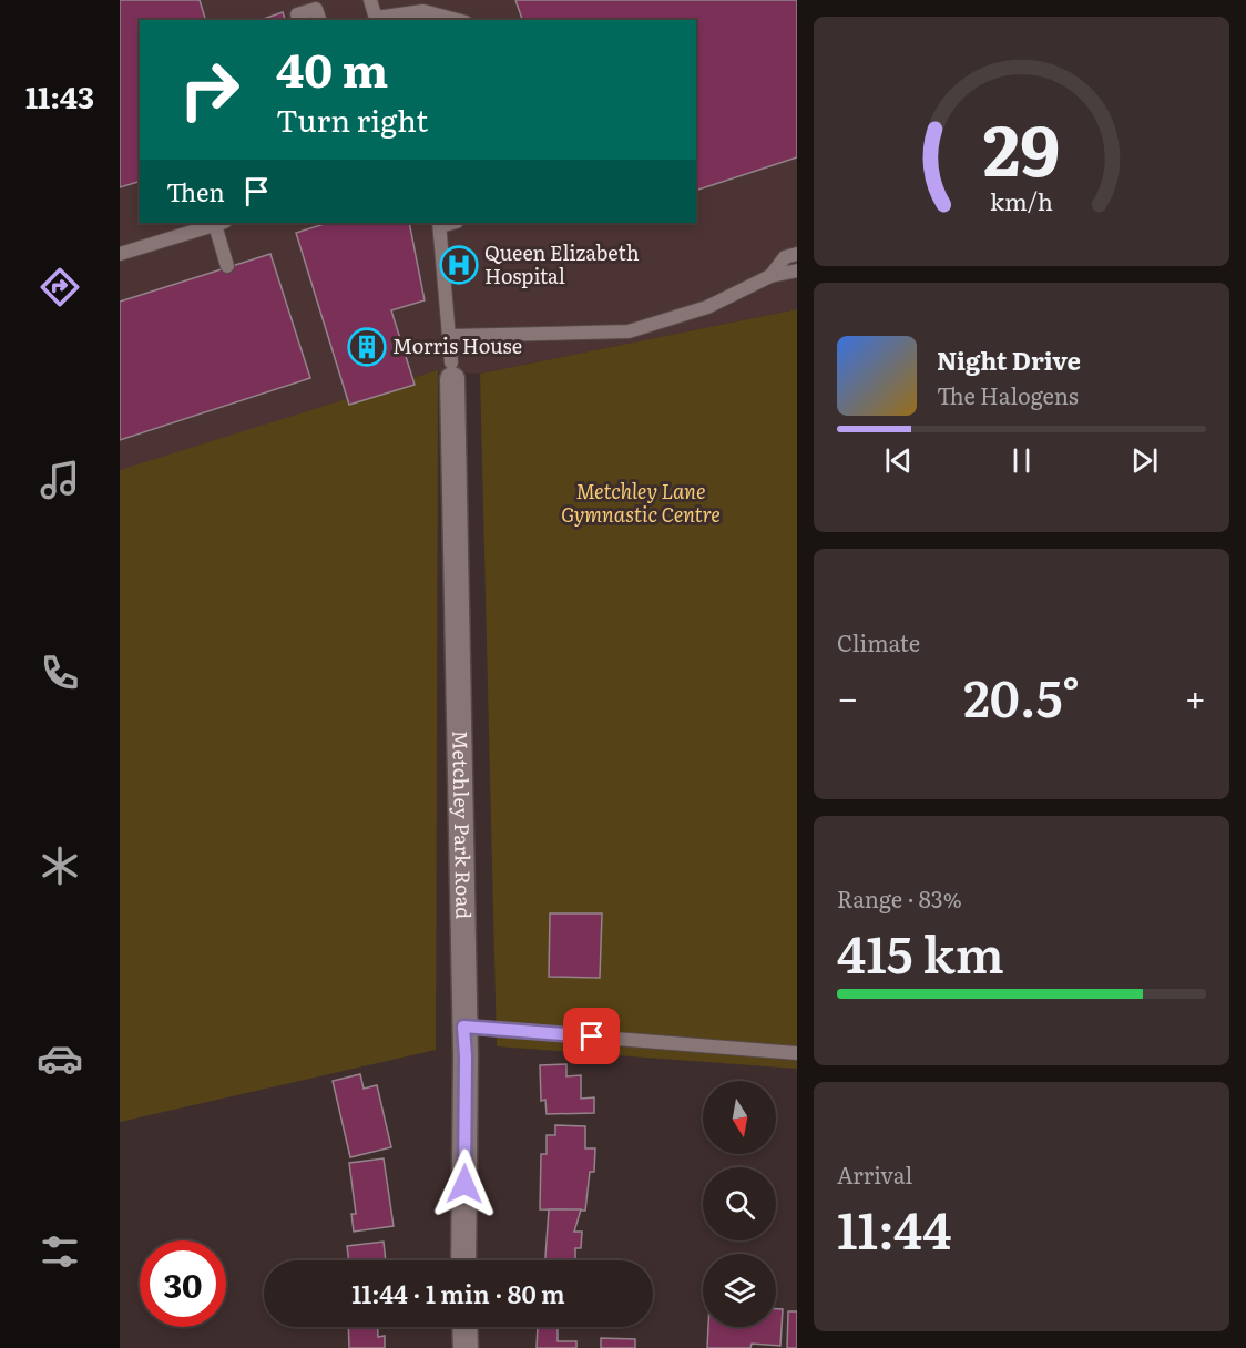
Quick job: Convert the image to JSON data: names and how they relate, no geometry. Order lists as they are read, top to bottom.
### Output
{
  "streets": {
    "street": ["Metchley Park Road"]
  },
  "parks": ["Metchley Lane Gymnastic Centre"],
  "places": {
    "hospital": ["Queen Elizabeth Hospital"],
    "building": ["Morris House"]
  },
  "north": "bottom",
  "page": {
    "tabs": "11:43",
    "turn": ["40 m", "Turn right"],
    "then": "Then",
    "song": ["Night Drive", "The Halogens"],
    "tile": [
      "Climate",
      ["Range · 83%", "415 km"],
      ["Arrival", "11:44"]
    ],
    "heat": ["−", "20.5°", "+"],
    "limit": "30",
    "trip": "11:44 · 1 min · 80 m",
    "gauge": ["29", "km/h"]
  }
}
